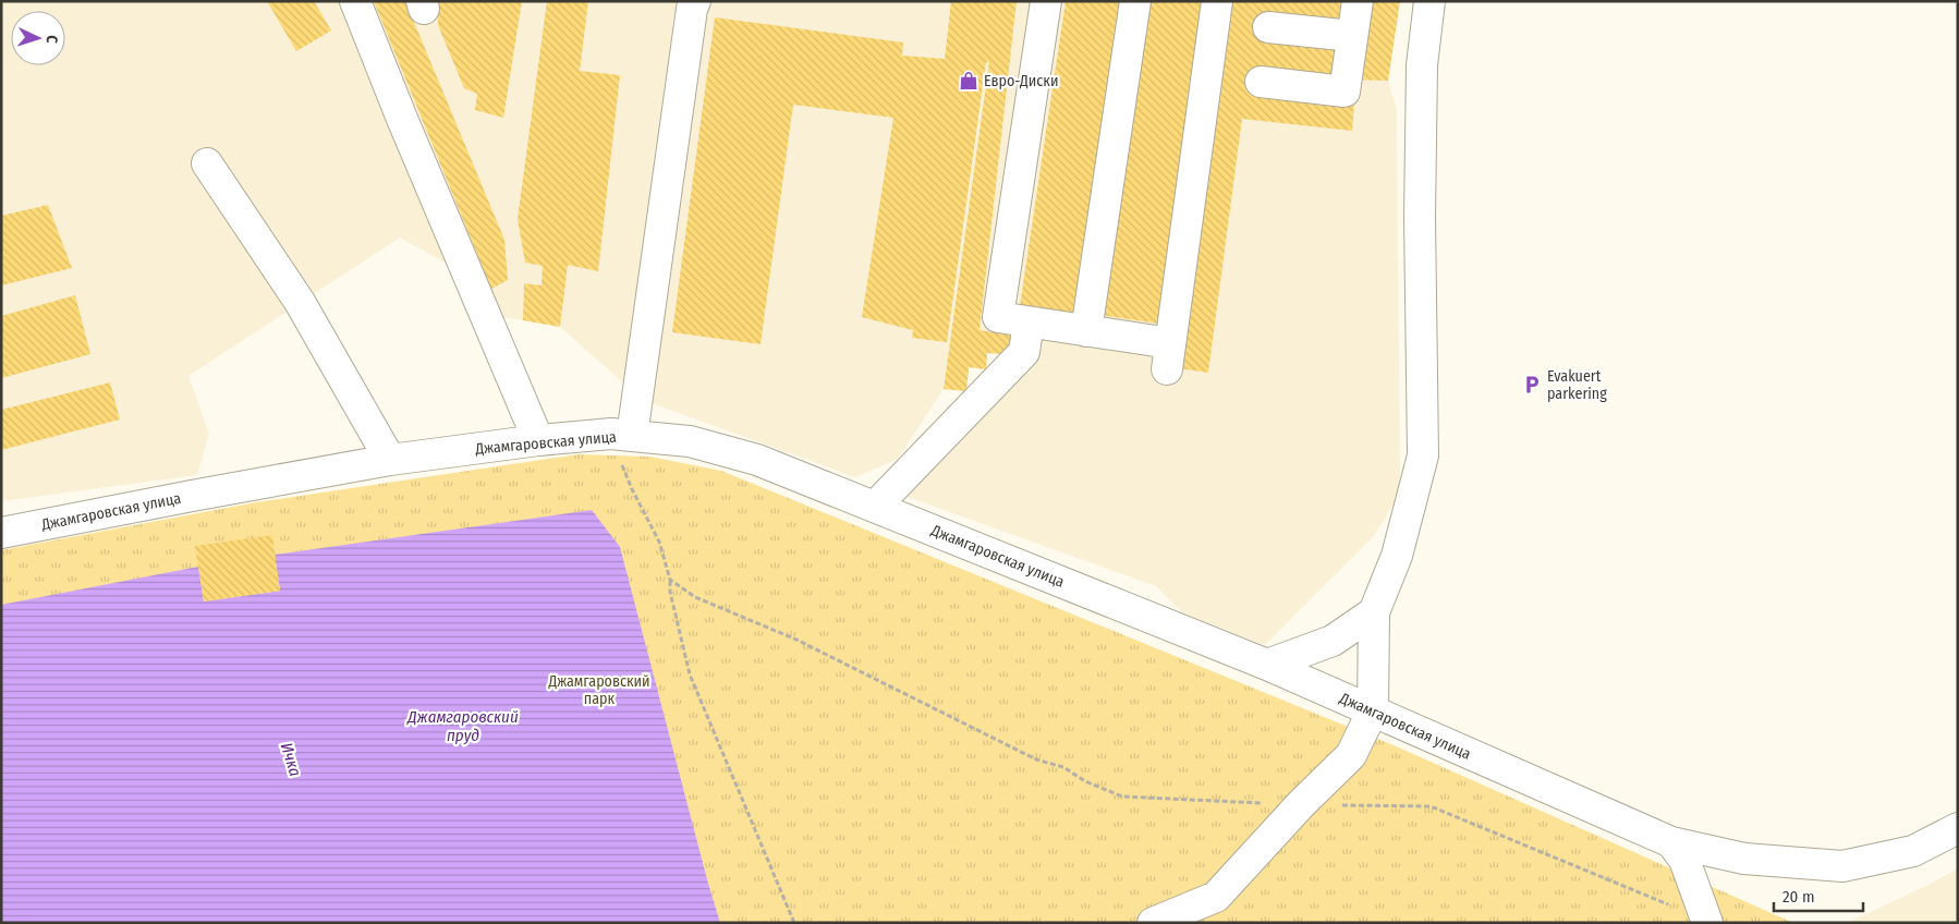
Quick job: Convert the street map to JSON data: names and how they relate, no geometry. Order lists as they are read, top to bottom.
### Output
{
  "streets": {
    "street": ["Джамгаровская улица"]
  },
  "water": ["Джамгаровский пруд", "Ичка"],
  "parks": ["Джамгаровский парк"],
  "places": {
    "shop": ["Евро-Диски"],
    "parking": ["Evakuert parkering"]
  },
  "scale_bar": "20 m",
  "north": "right"
}
